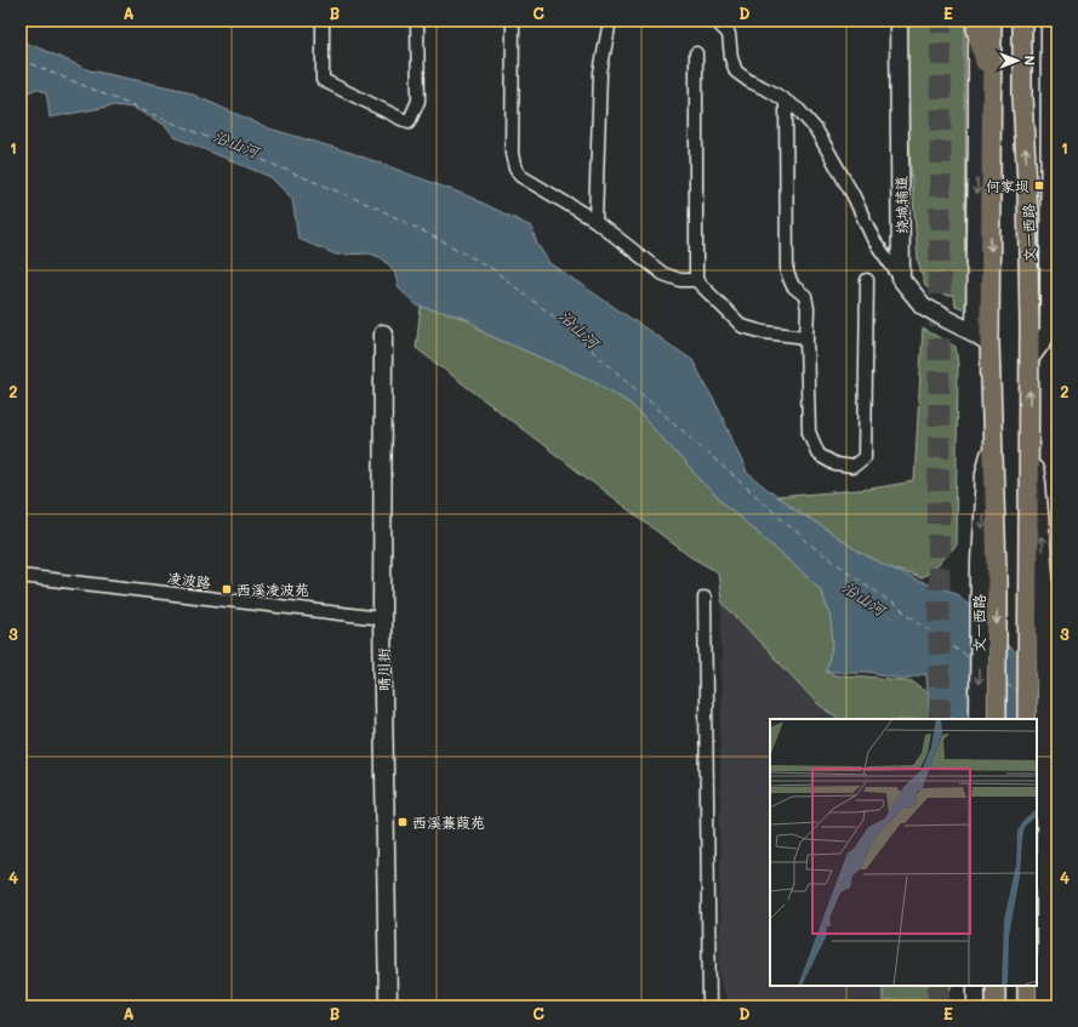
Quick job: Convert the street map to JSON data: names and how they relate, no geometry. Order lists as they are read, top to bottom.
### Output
{
  "streets": {
    "main road": ["绕城辅道", "文一西路", "晴川街"],
    "street": ["凌波路"]
  },
  "crossings": [
    ["凌波路", "晴川街"]
  ],
  "water": ["沿山河"],
  "places": {
    "transit": ["何家坝", "西溪凌波苑", "西溪蒹葭苑"]
  },
  "north": "right",
  "grid": {
    "columns": [
      "A",
      "B",
      "C",
      "D",
      "E"
    ],
    "rows": [
      "1",
      "2",
      "3",
      "4"
    ]
  }
}
